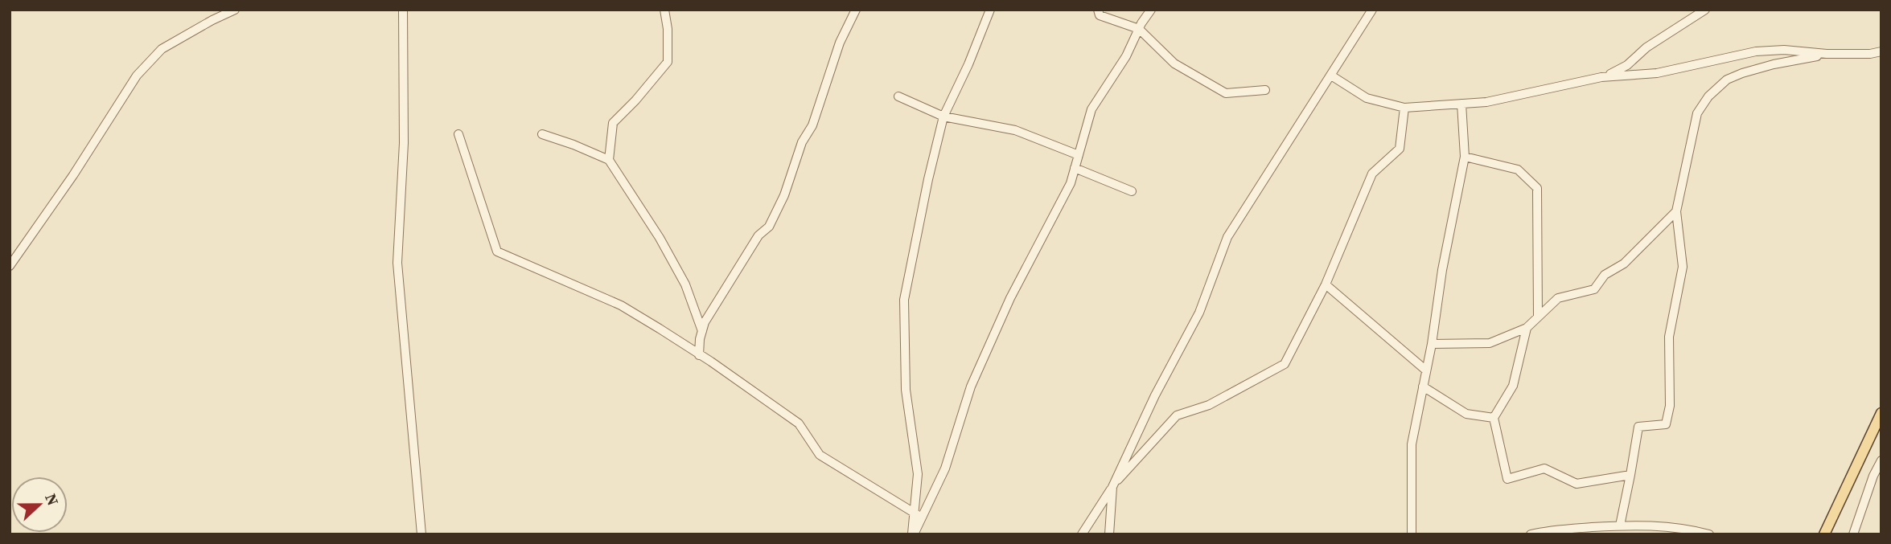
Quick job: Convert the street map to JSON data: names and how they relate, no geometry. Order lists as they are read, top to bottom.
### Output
{
  "north": "right"
}
